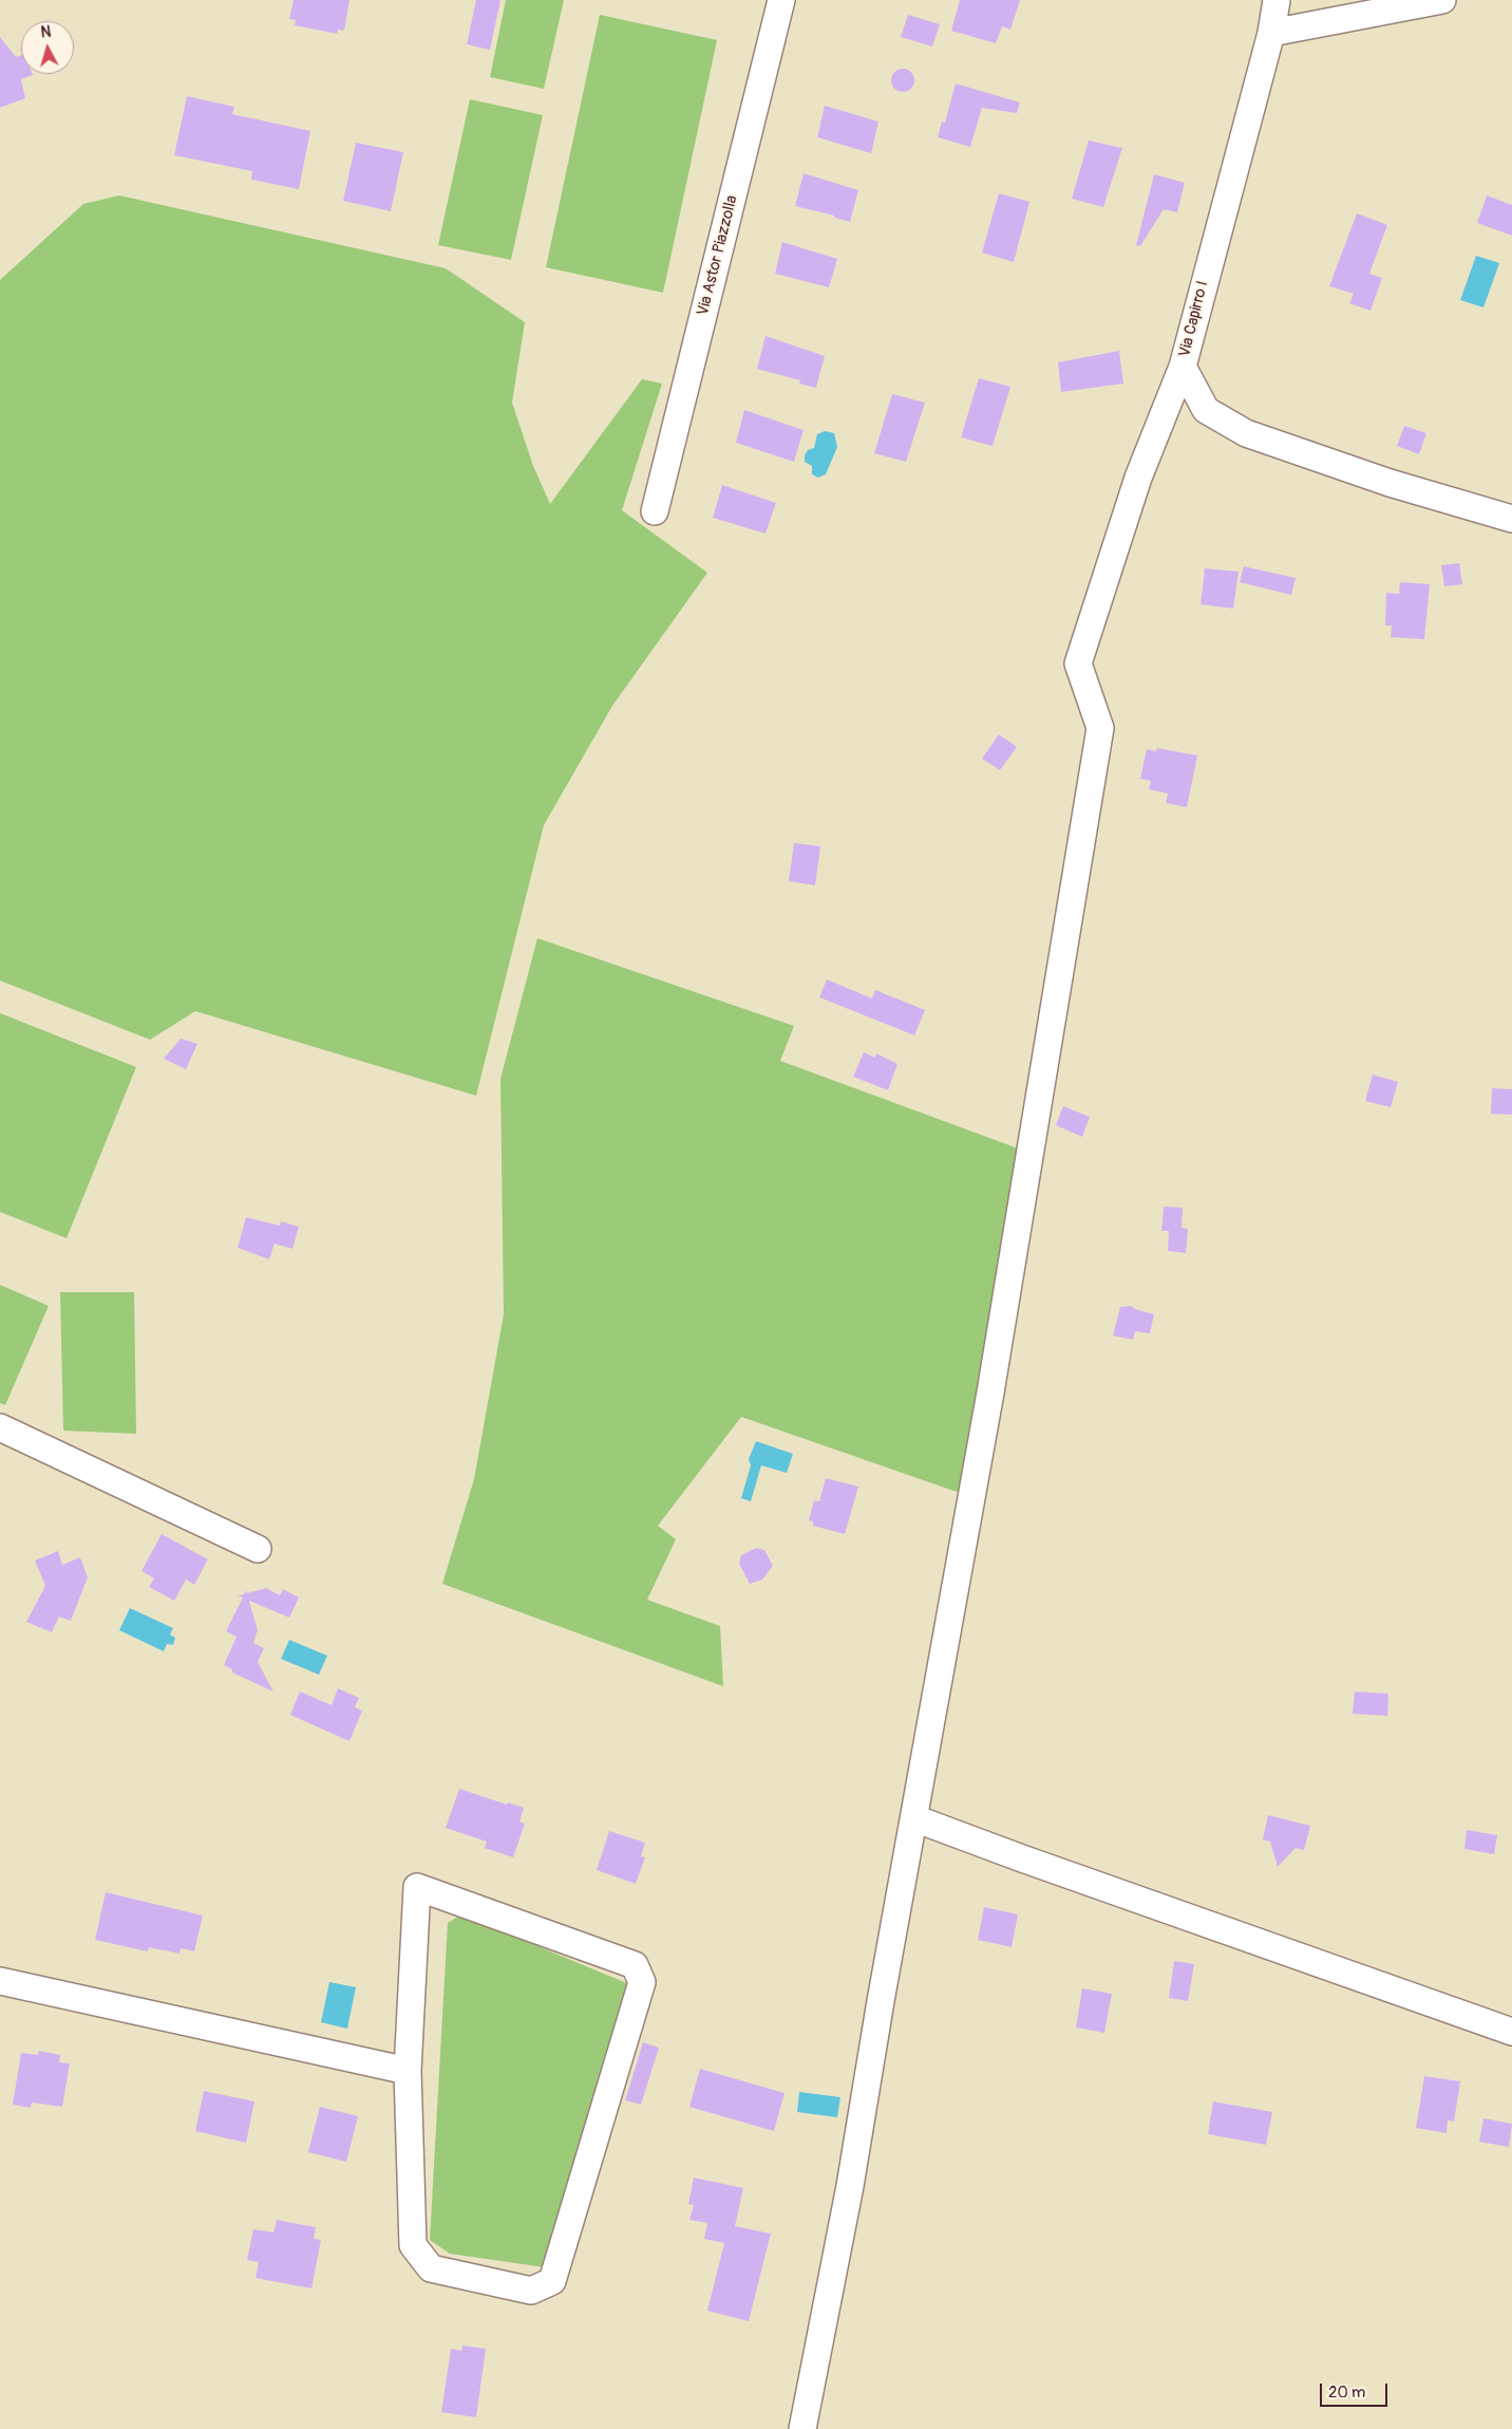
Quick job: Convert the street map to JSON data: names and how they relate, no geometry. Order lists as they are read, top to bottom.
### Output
{
  "streets": {
    "street": ["Via Astor Piazzolla", "Via Capirro I"]
  },
  "scale_bar": "20 m",
  "north": "top"
}
